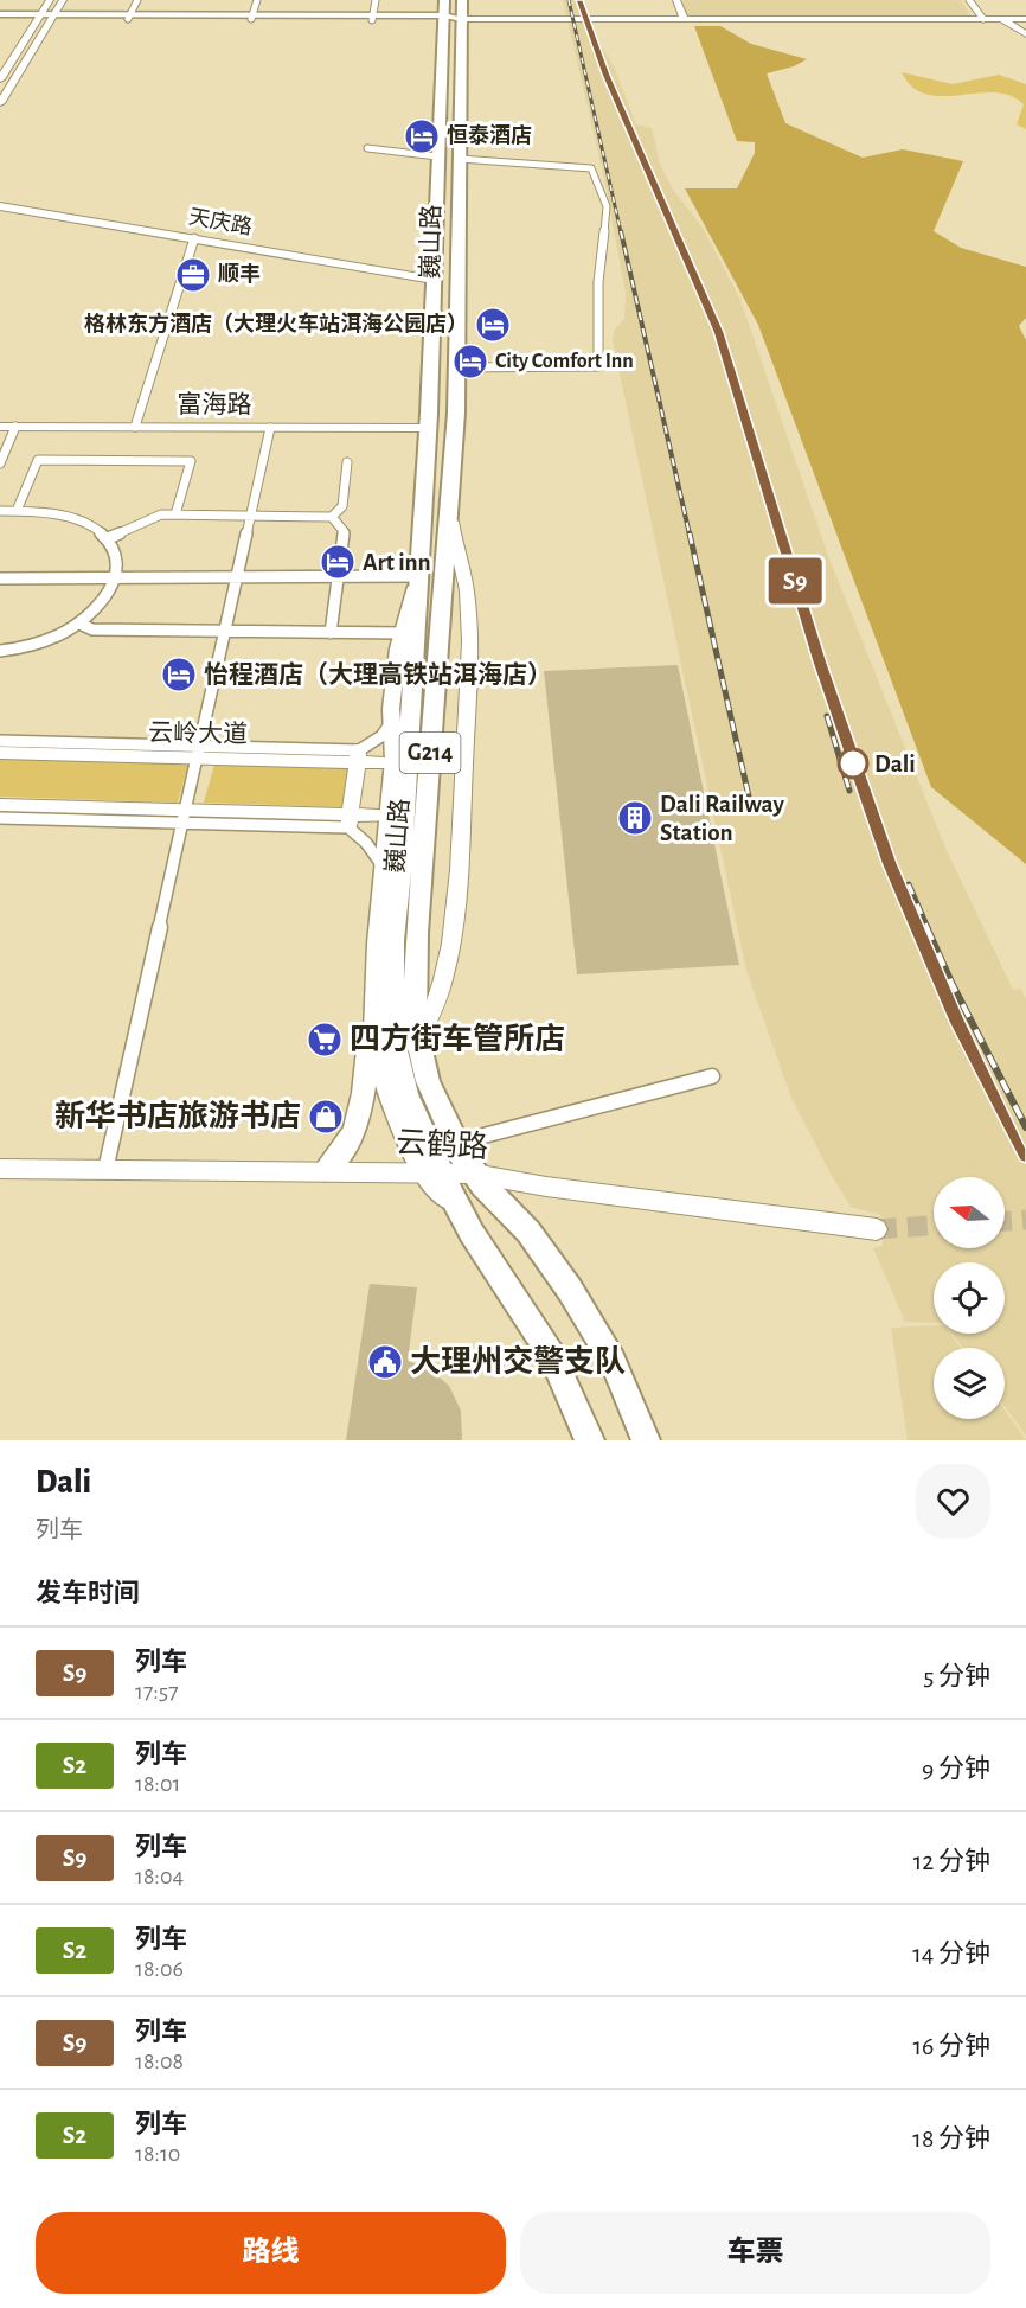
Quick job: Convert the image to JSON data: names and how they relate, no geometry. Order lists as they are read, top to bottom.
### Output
{
  "streets": {
    "highway": ["巍山路", "G214"],
    "street": [
      "天庆路",
      "富海路",
      "云岭大道",
      "云鹤路"
    ]
  },
  "crossings": [
    ["天庆路", "巍山路"],
    ["巍山路", "富海路"],
    ["巍山路", "云鹤路"]
  ],
  "places": {
    "hotel": [
      "恒泰酒店",
      "格林东方酒店（大理火车站洱海公园店）",
      "City Comfort Inn",
      "Art inn",
      "怡程酒店（大理高铁站洱海店）"
    ],
    "office": ["顺丰"],
    "other": ["Dali"],
    "building": ["Dali Railway Station"],
    "supermarket": ["四方街车管所店"],
    "shop": ["新华书店旅游书店"],
    "public building": ["大理州交警支队"]
  },
  "north": "left",
  "page": {
    "on_map": "S9",
    "heading": [
      ["Dali", "列车"],
      "发车时间"
    ],
    "list": [
      {
        "mark": "S9",
        "name": "列车",
        "note": "17:57",
        "value": "5 分钟"
      },
      {
        "mark": "S2",
        "name": "列车",
        "note": "18:01",
        "value": "9 分钟"
      },
      {
        "mark": "S9",
        "name": "列车",
        "note": "18:04",
        "value": "12 分钟"
      },
      {
        "mark": "S2",
        "name": "列车",
        "note": "18:06",
        "value": "14 分钟"
      },
      {
        "mark": "S9",
        "name": "列车",
        "note": "18:08",
        "value": "16 分钟"
      },
      {
        "mark": "S2",
        "name": "列车",
        "note": "18:10",
        "value": "18 分钟"
      }
    ],
    "buttons": ["路线", "车票"]
  }
}
